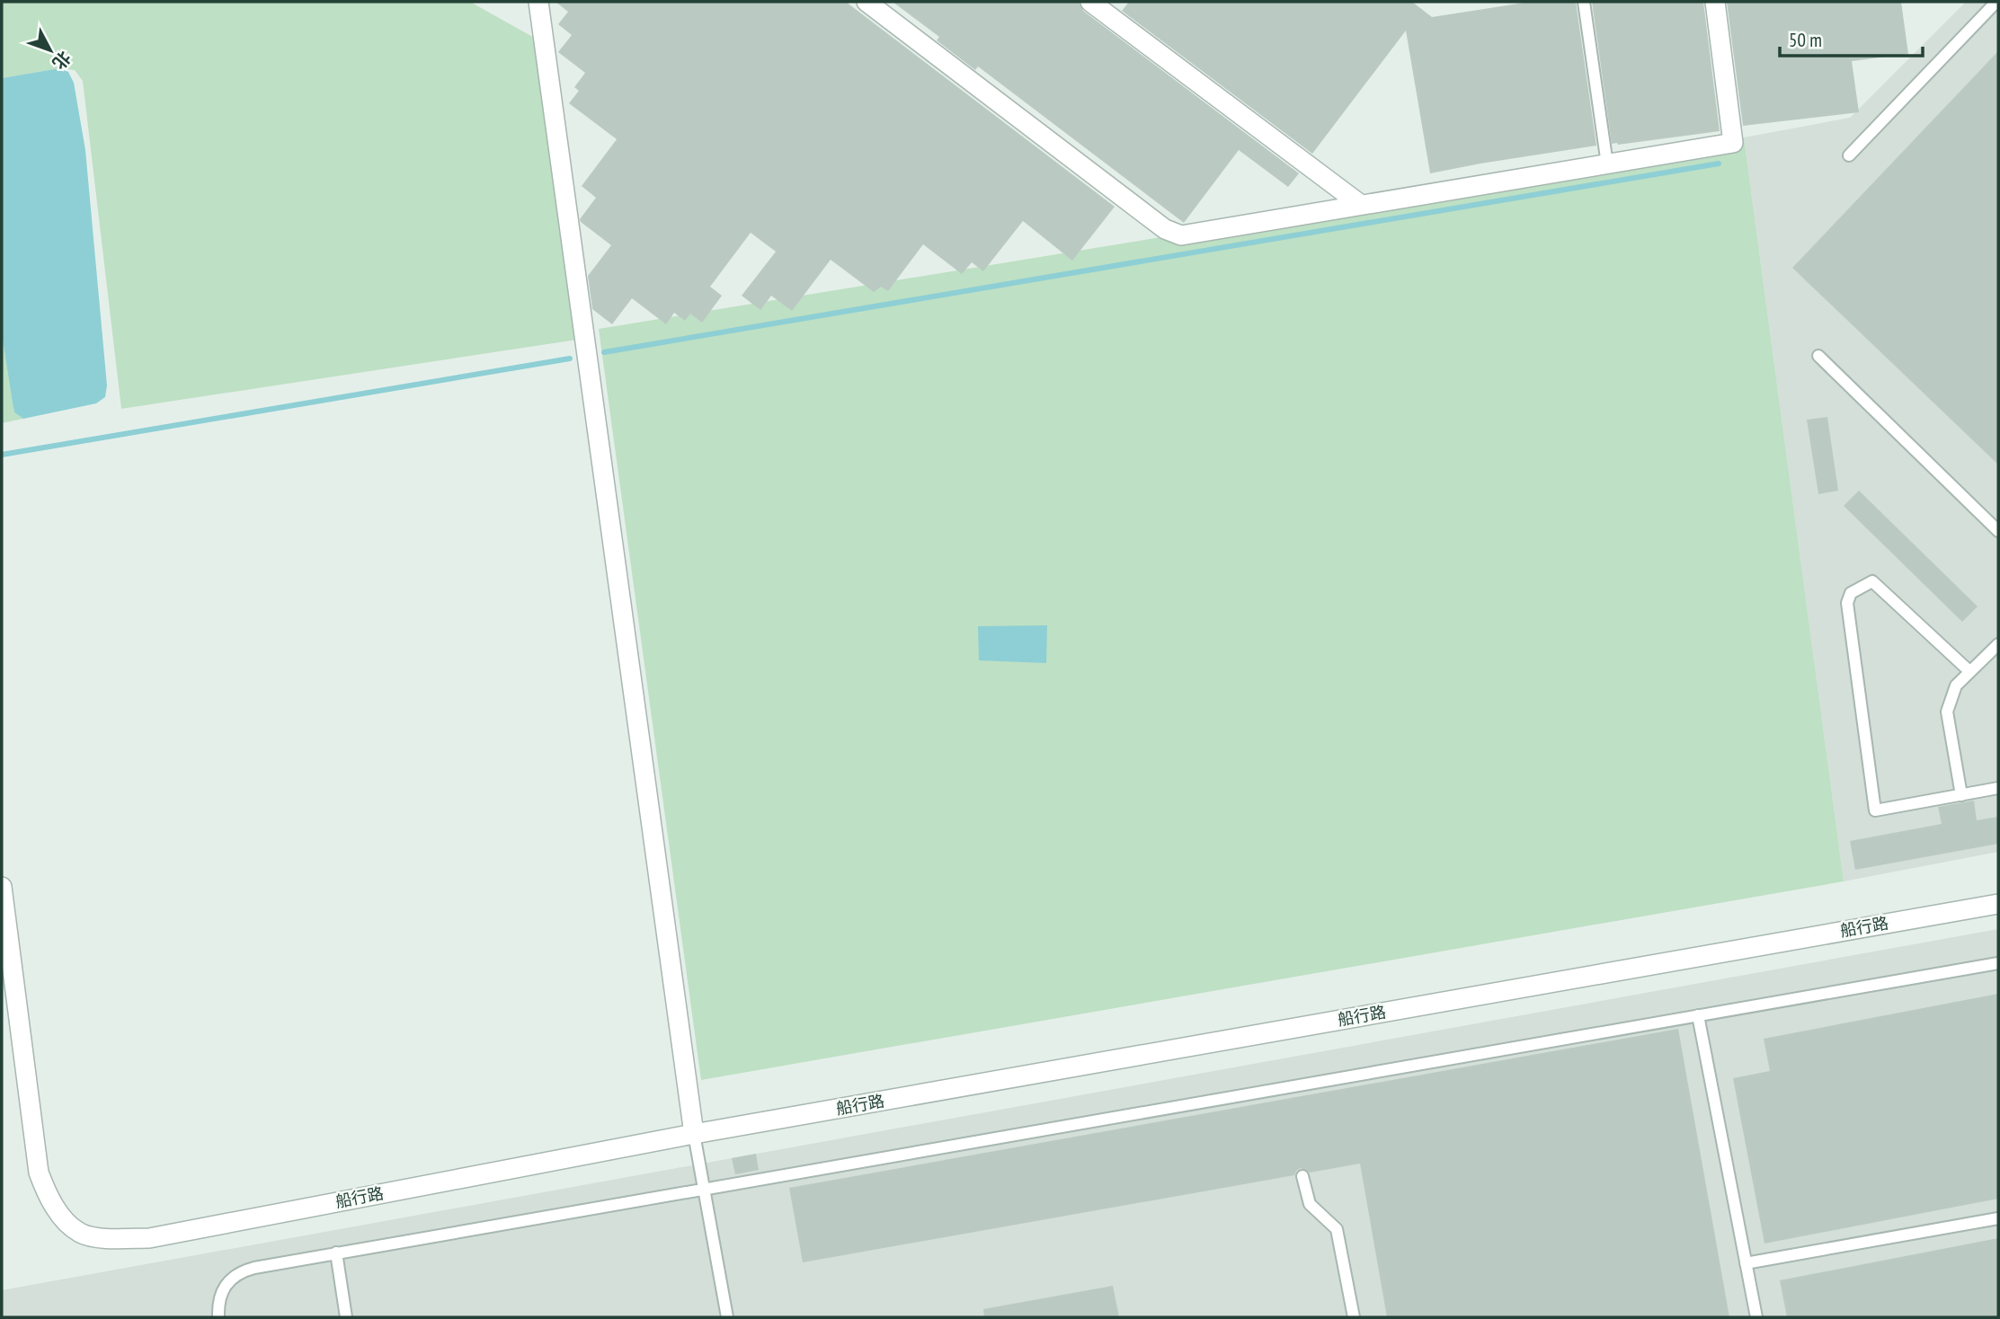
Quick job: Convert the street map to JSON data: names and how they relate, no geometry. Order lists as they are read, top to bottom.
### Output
{
  "streets": {
    "street": ["船行路"]
  },
  "scale_bar": "50 m",
  "north": "bottom right"
}
